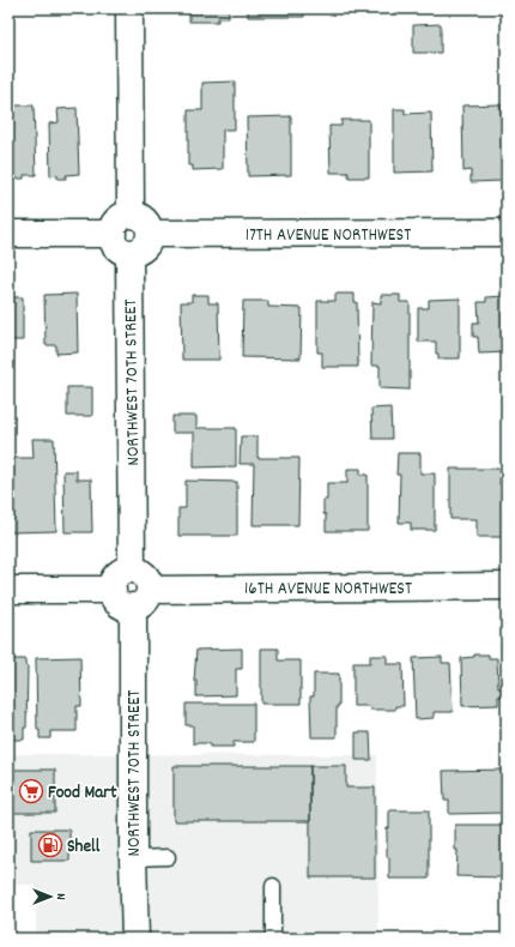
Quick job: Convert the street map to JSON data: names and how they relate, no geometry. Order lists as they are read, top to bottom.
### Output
{
  "streets": {
    "street": ["17TH AVENUE NORTHWEST", "NORTHWEST 70TH STREET", "16TH AVENUE NORTHWEST"]
  },
  "crossings": [
    ["17TH AVENUE NORTHWEST", "NORTHWEST 70TH STREET"],
    ["NORTHWEST 70TH STREET", "16TH AVENUE NORTHWEST"]
  ],
  "places": {
    "supermarket": ["Food Mart"],
    "fuel station": ["Shell"]
  },
  "north": "right"
}
